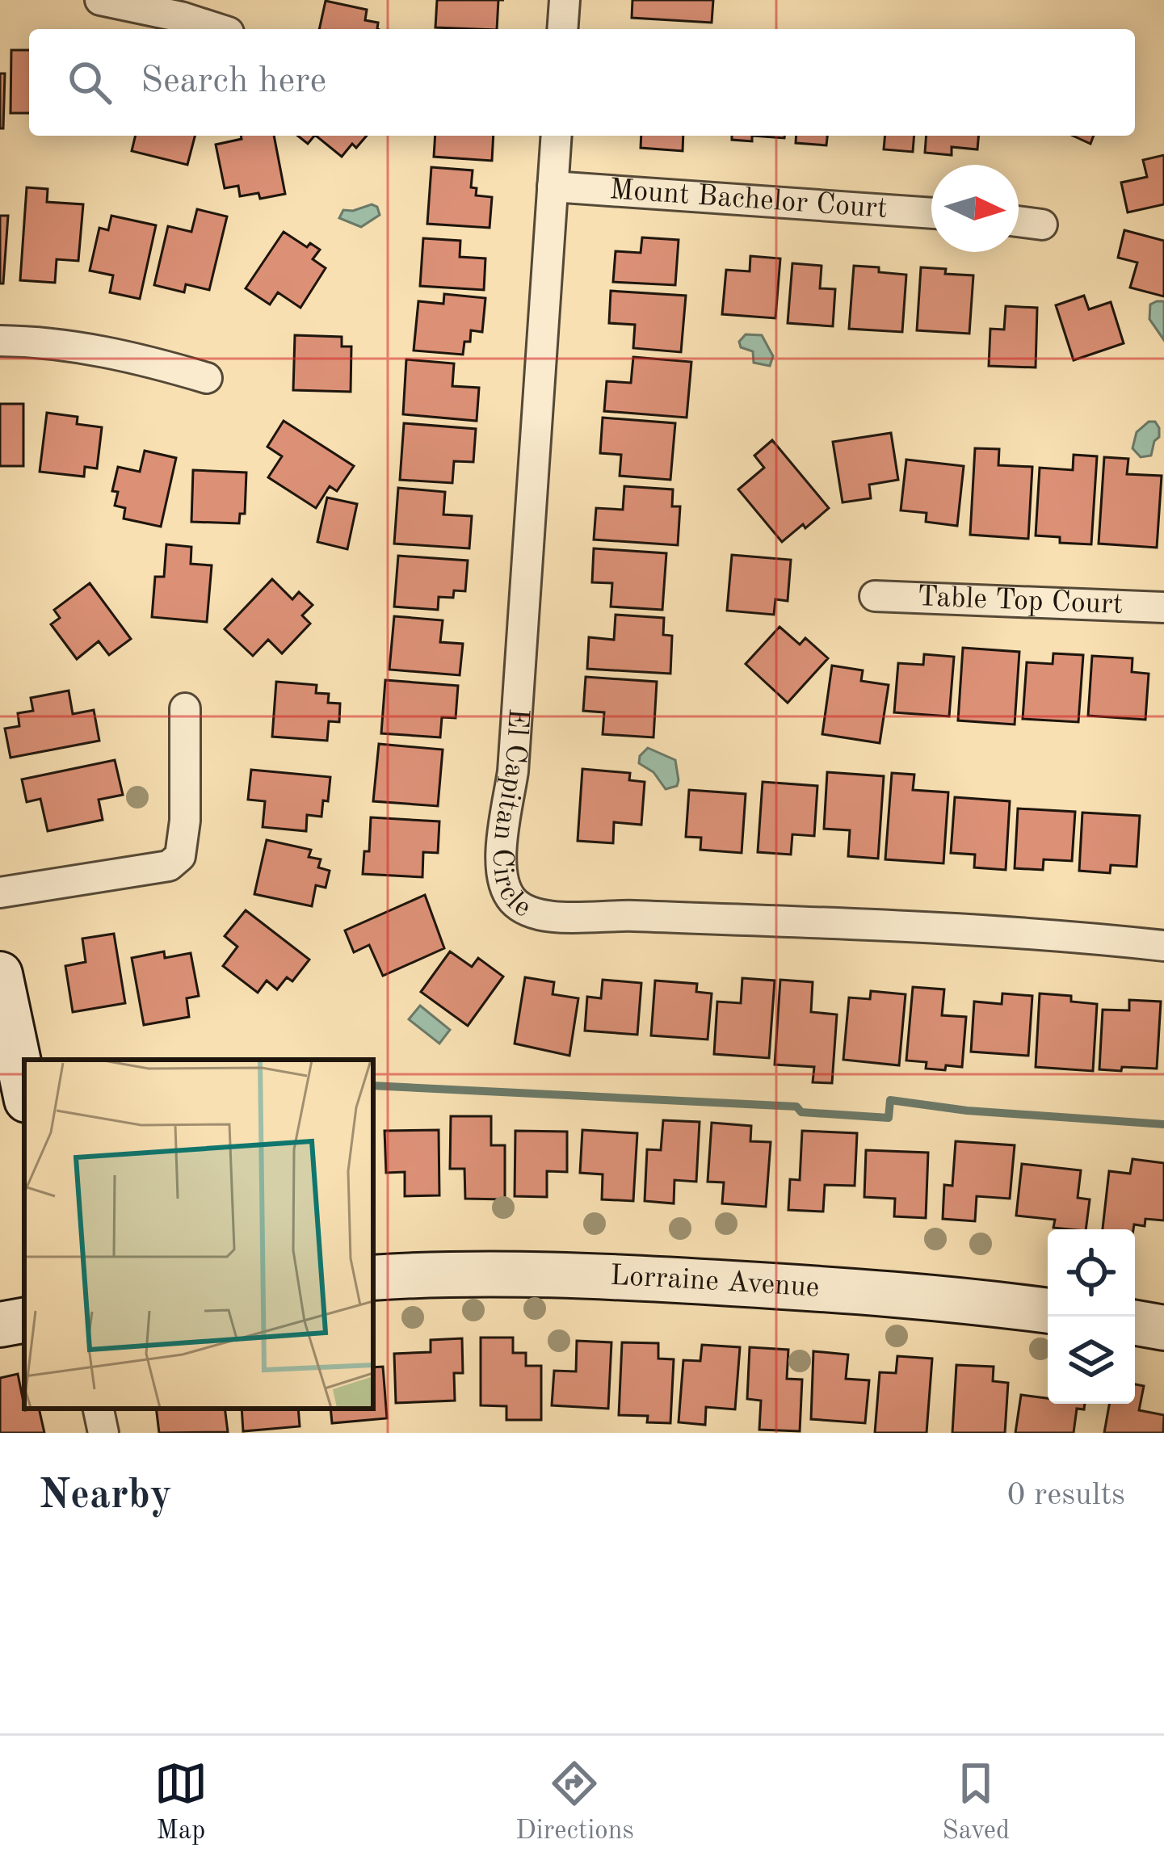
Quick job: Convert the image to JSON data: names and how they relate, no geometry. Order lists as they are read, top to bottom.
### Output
{
  "streets": {
    "street": [
      "Mount Bachelor Court",
      "Table Top Court",
      "El Capitan Circle",
      "Lorraine Avenue"
    ]
  },
  "crossings": [
    ["Mount Bachelor Court", "El Capitan Circle"]
  ],
  "north": "right",
  "page": {
    "search": "Search here",
    "heading": ["Nearby", "0 results"],
    "nav": ["Map", "Directions", "Saved"]
  }
}
